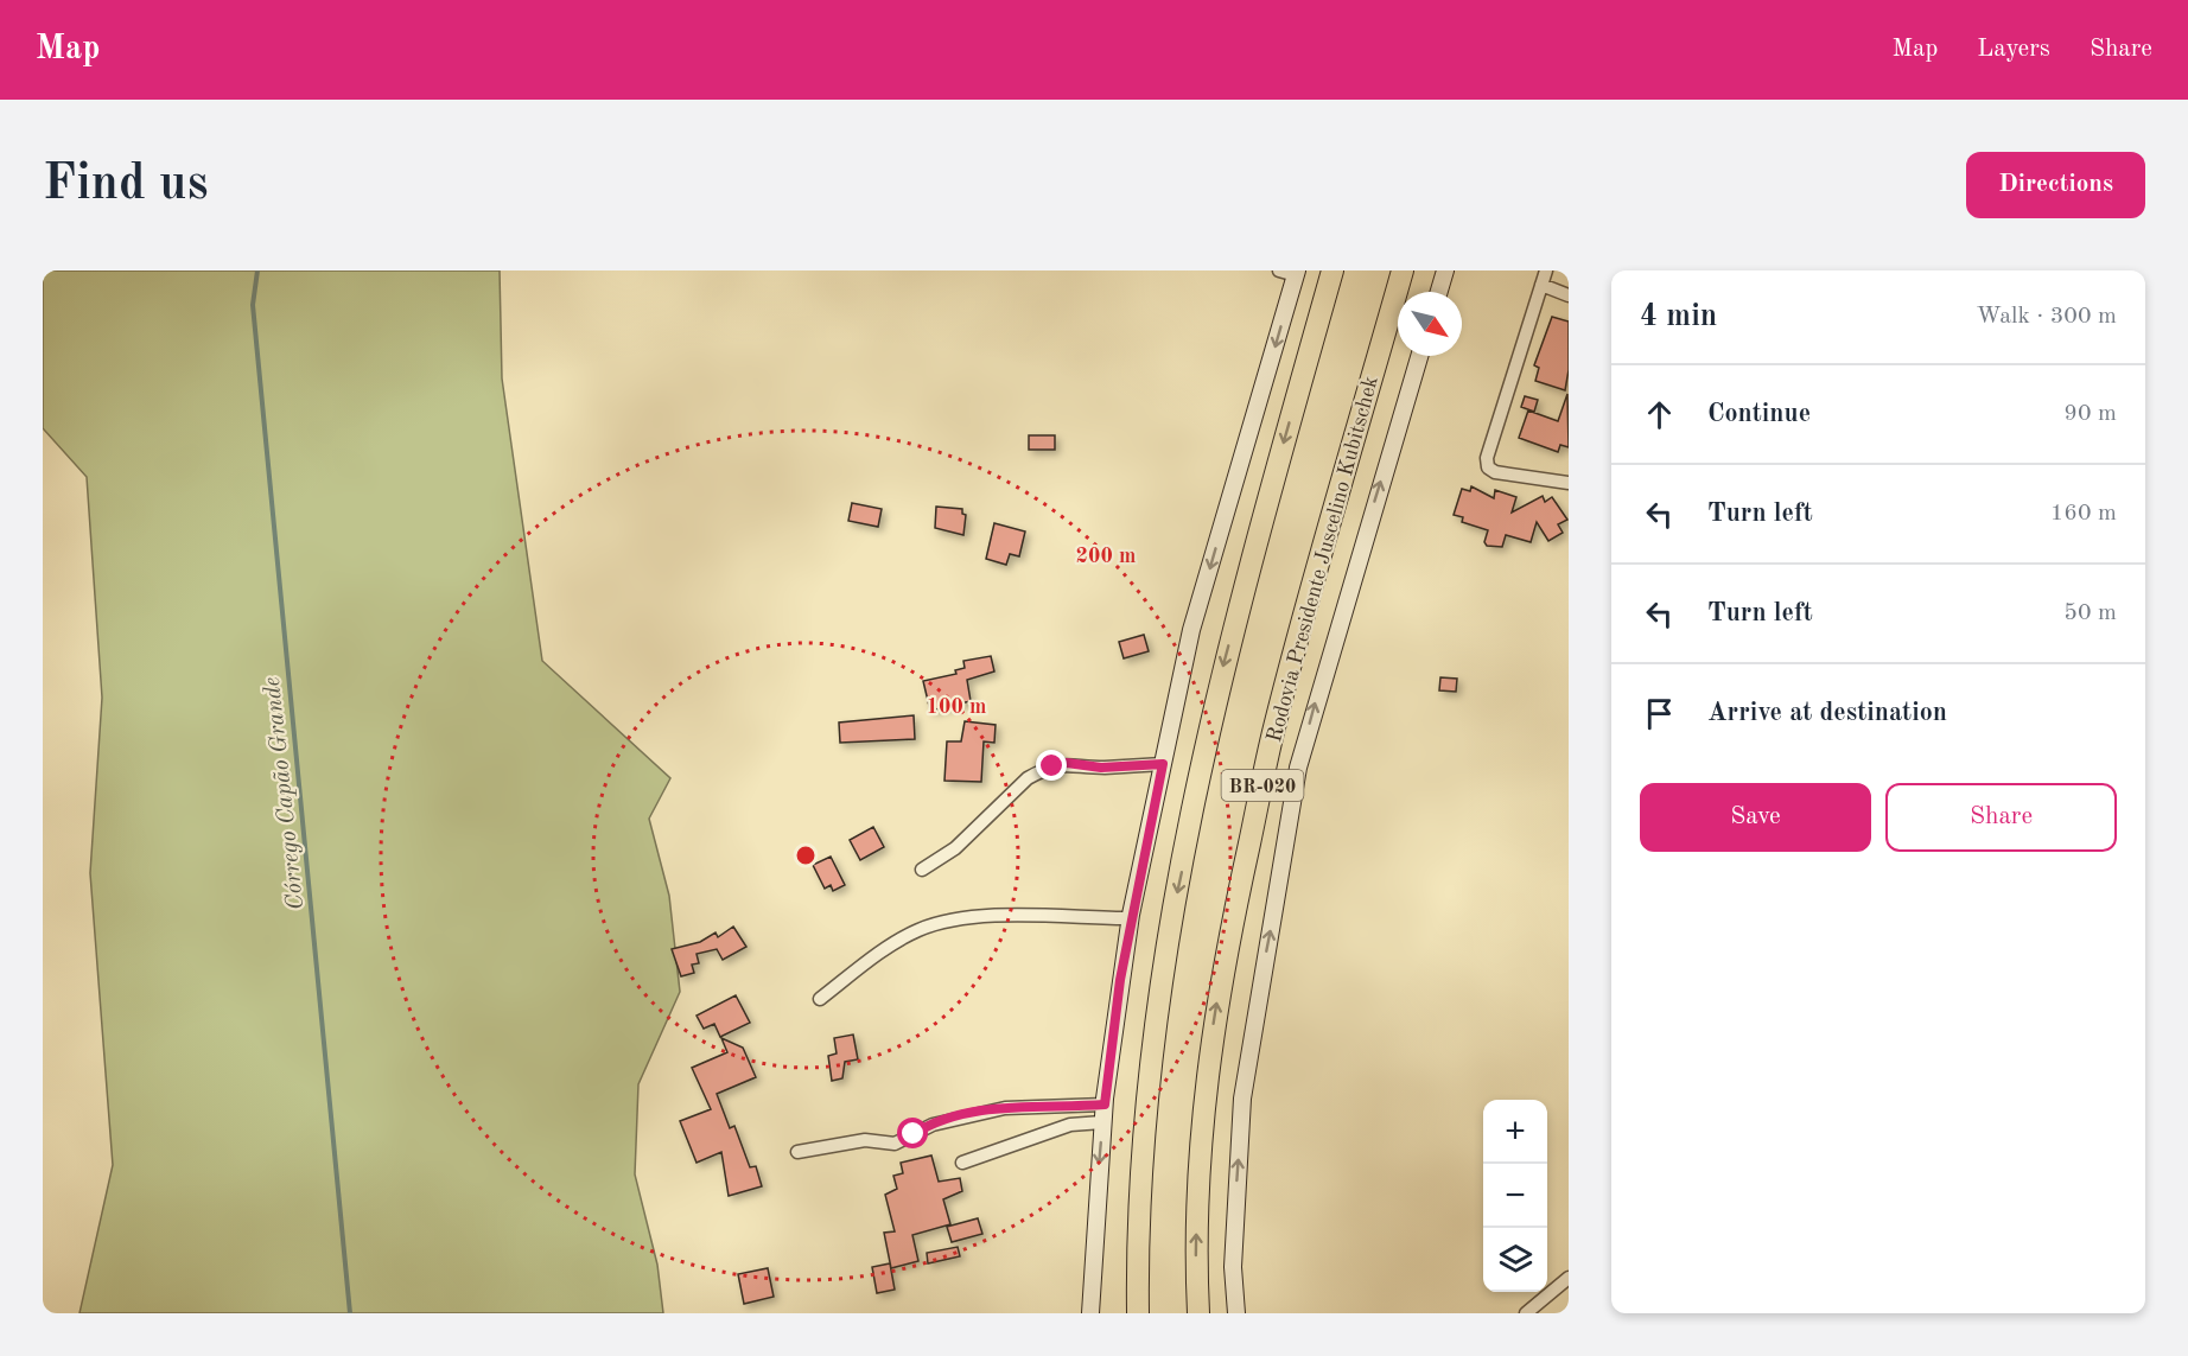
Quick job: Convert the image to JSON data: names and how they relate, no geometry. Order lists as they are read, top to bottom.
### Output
{
  "streets": {
    "highway": ["Rodovia Presidente Juscelino Kubitschek", "BR-020"]
  },
  "water": ["Córrego Capão Grande"],
  "north": "bottom right",
  "page": {
    "header": "Map",
    "nav": ["Map", "Layers", "Share"],
    "buttons": [
      "Directions",
      ["Save", "Share"]
    ],
    "title": "Find us",
    "heading": ["4 min", "Walk · 300 m"],
    "list": [
      ["Continue", "90 m"],
      ["Turn left", "160 m"],
      ["Turn left", "50 m"],
      "Arrive at destination"
    ],
    "map_buttons": ["+", "−"]
  },
  "rings": ["200 m", "100 m"]
}
